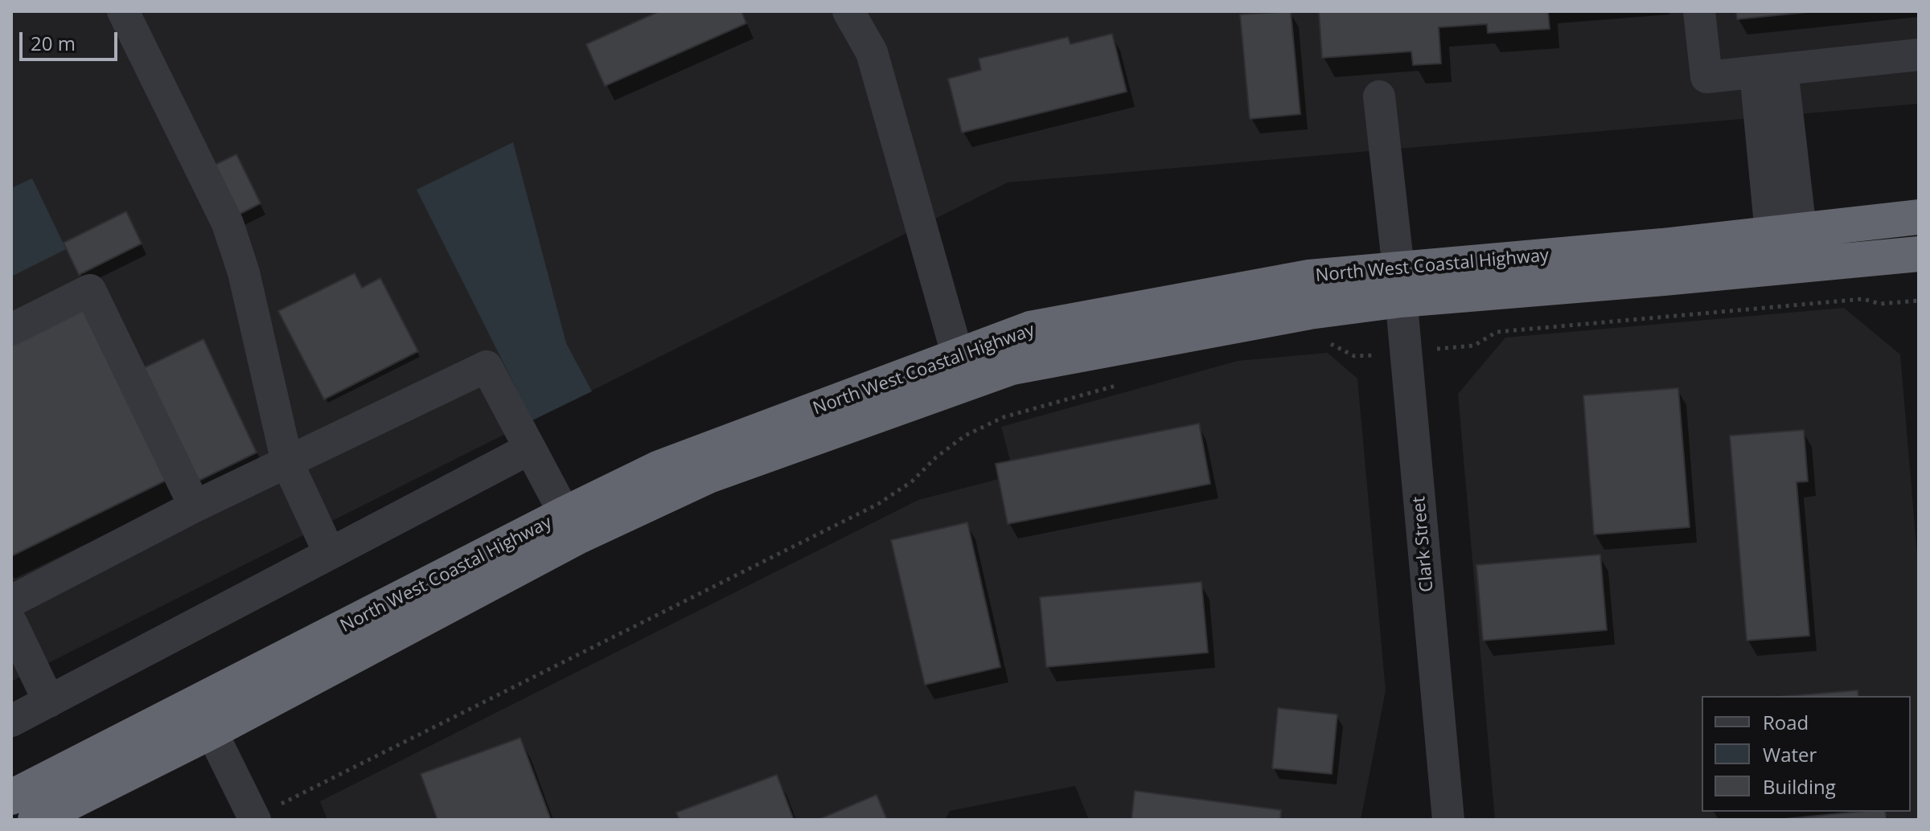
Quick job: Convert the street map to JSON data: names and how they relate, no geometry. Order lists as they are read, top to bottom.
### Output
{
  "streets": {
    "highway": ["North West Coastal Highway"],
    "street": ["Clark Street"]
  },
  "crossings": [
    ["North West Coastal Highway", "Clark Street"]
  ],
  "legend": ["Road", "Water", "Building"],
  "scale_bar": "20 m"
}
